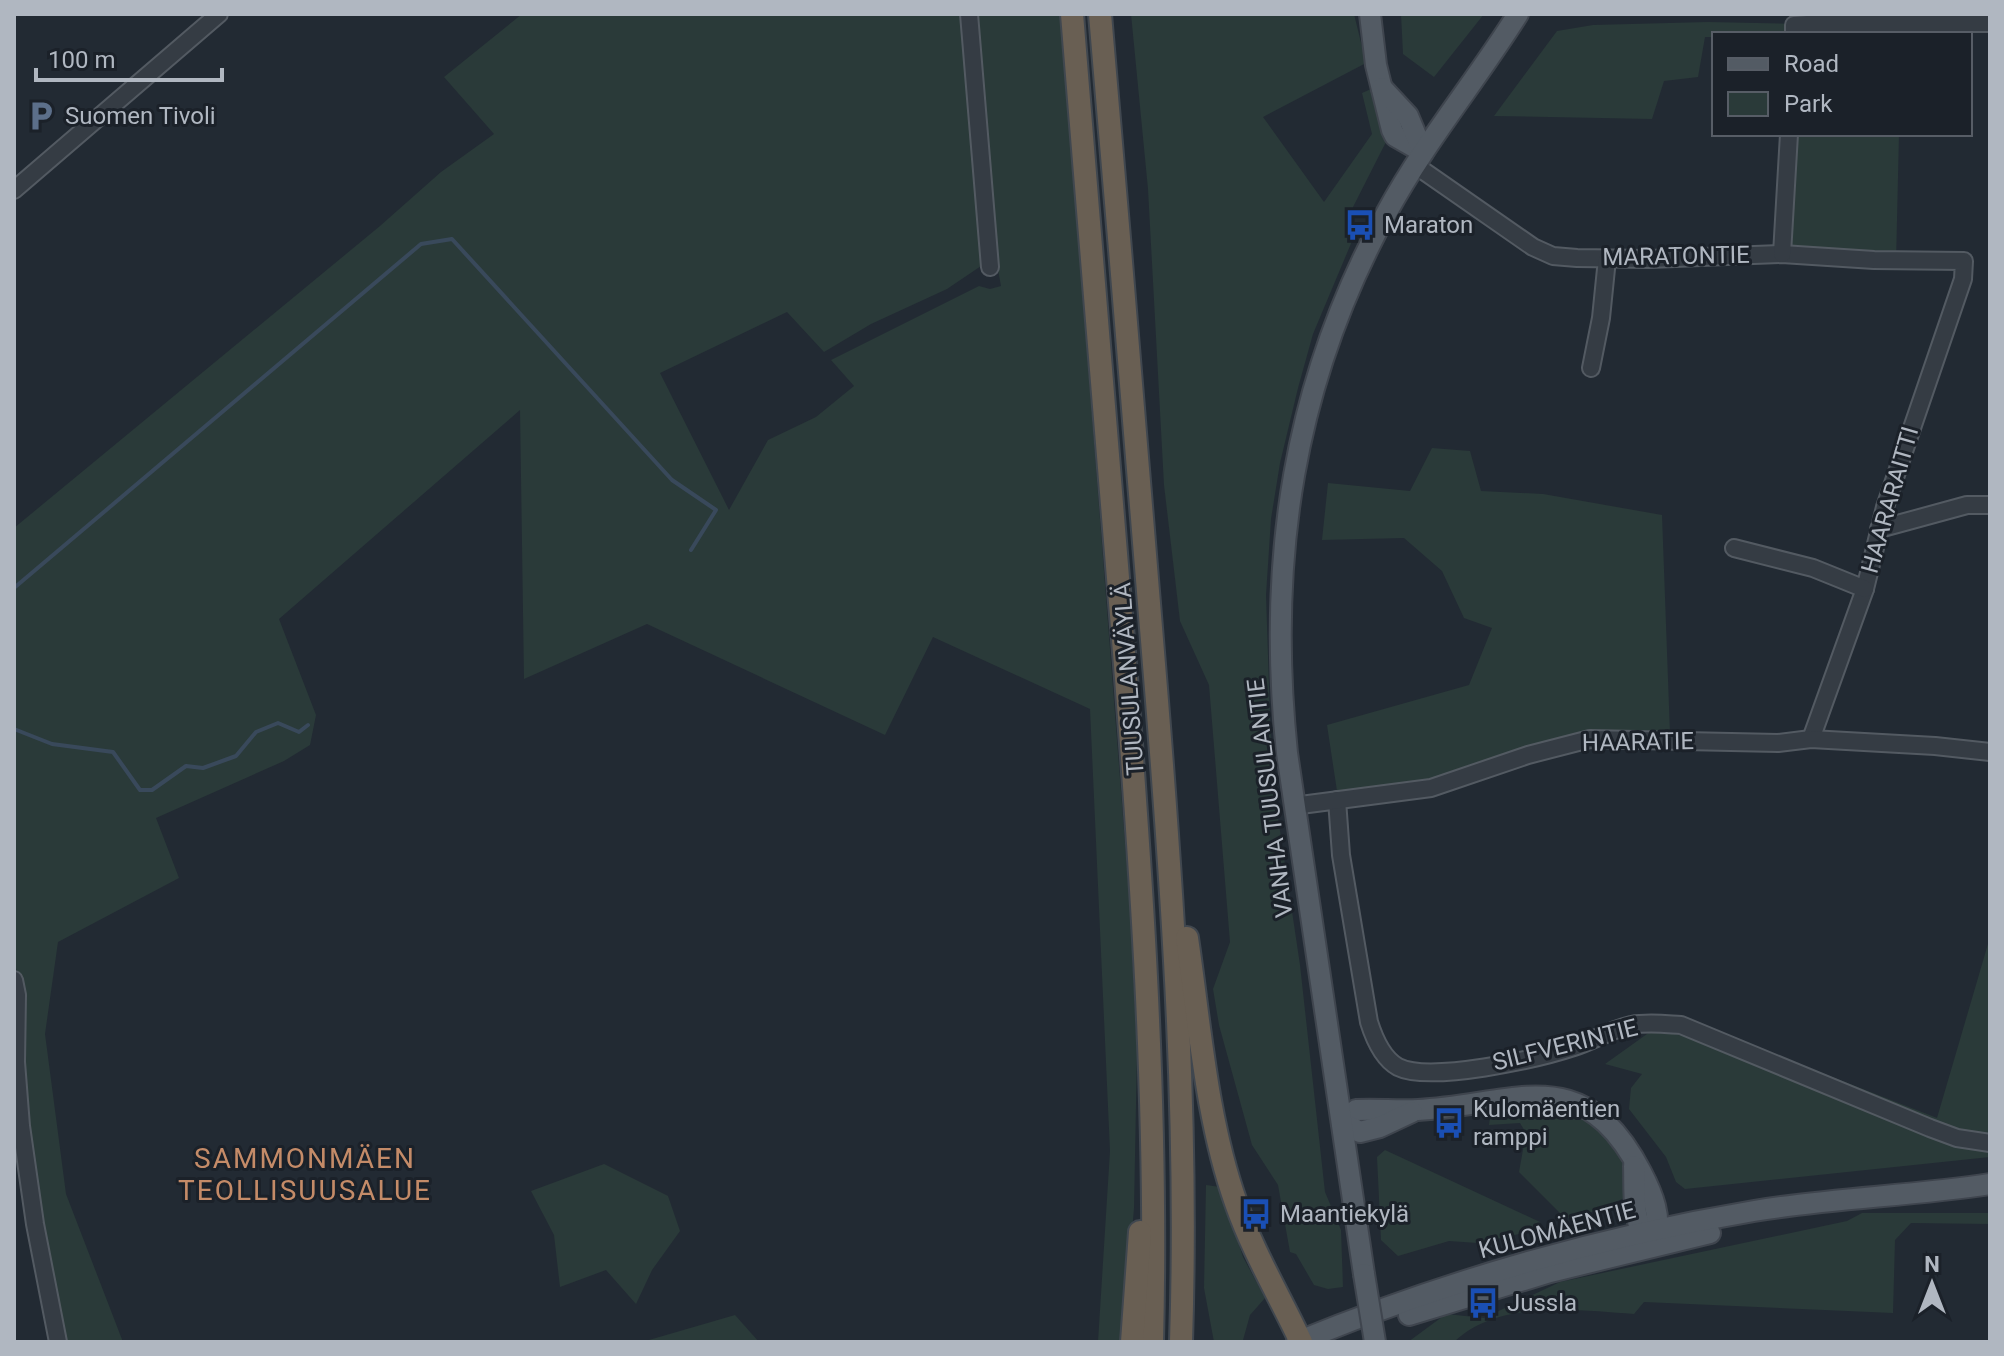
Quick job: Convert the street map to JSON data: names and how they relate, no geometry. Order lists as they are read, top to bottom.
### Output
{
  "streets": {
    "highway": ["TUUSULANVÄYLÄ"],
    "main road": ["VANHA TUUSULANTIE", "KULOMÄENTIE"],
    "street": [
      "MARATONTIE",
      "HAARARAITTI",
      "HAARATIE",
      "SILFVERINTIE"
    ]
  },
  "crossings": [
    ["MARATONTIE", "HAARARAITTI"],
    ["MARATONTIE", "VANHA TUUSULANTIE"],
    ["HAARARAITTI", "HAARATIE"],
    ["HAARATIE", "VANHA TUUSULANTIE"],
    ["HAARATIE", "SILFVERINTIE"]
  ],
  "districts": ["SAMMONMÄEN TEOLLISUUSALUE"],
  "places": {
    "parking": ["Suomen Tivoli"],
    "bus stop": [
      "Maraton",
      "Kulomäentien ramppi",
      "Maantiekylä",
      "Jussla"
    ]
  },
  "legend": ["Road", "Park"],
  "scale_bar": "100 m",
  "north": "top"
}
